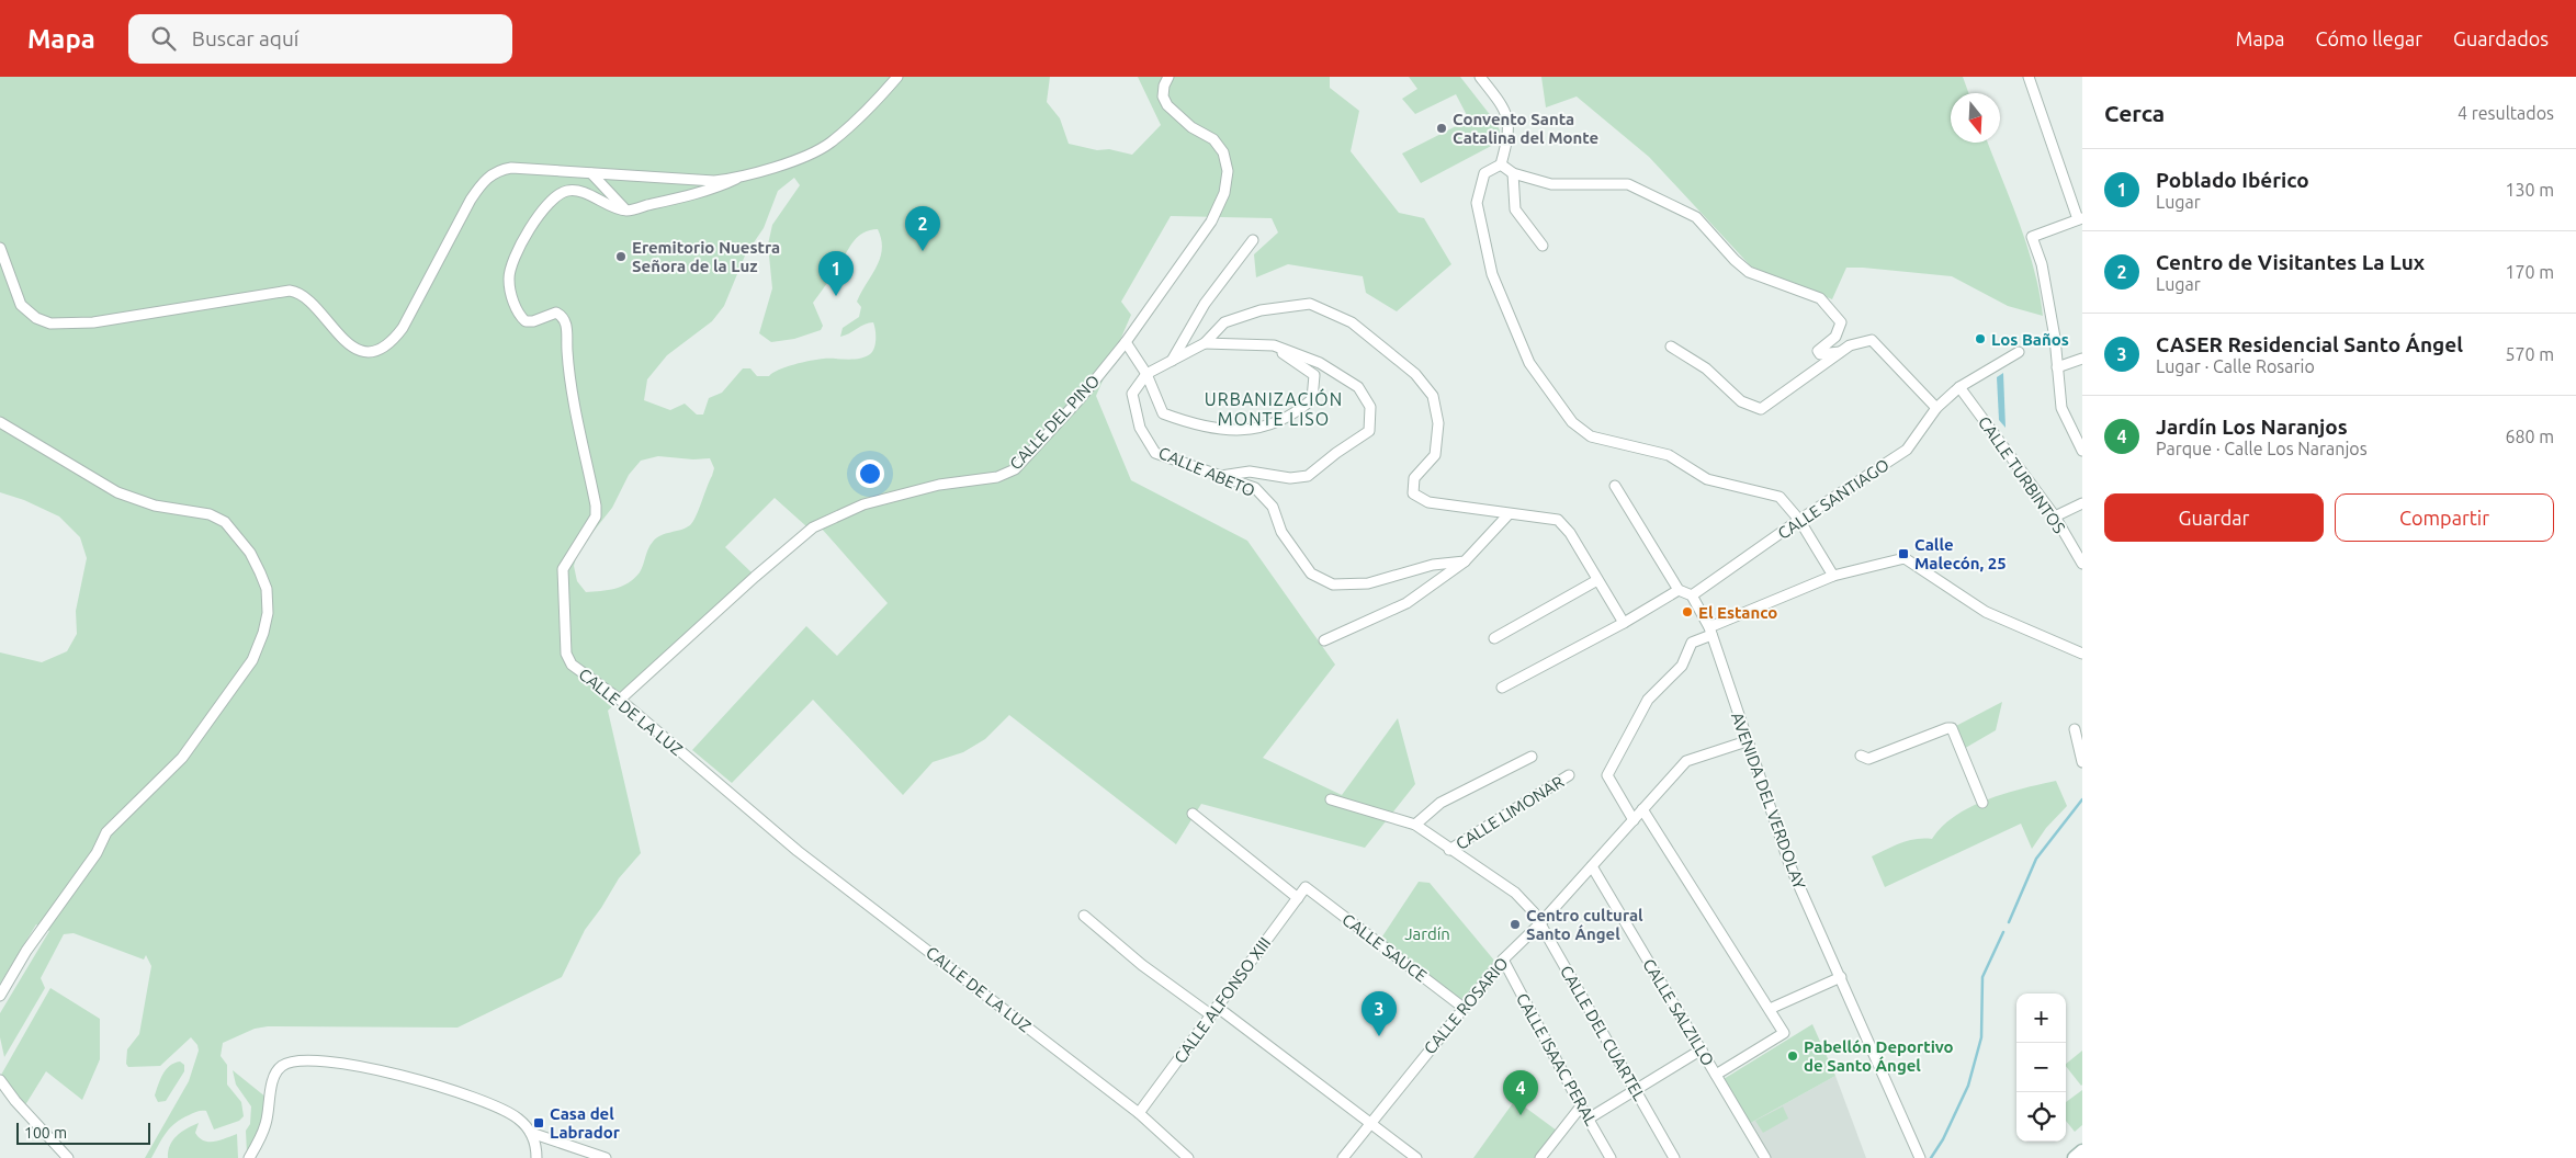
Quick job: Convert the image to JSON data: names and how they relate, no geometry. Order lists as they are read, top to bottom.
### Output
{
  "streets": {
    "street": [
      "CALLE DEL PINO",
      "CALLE ABETO",
      "CALLE TURBINTOS",
      "CALLE SANTIAGO",
      "CALLE DE LA LUZ",
      "AVENIDA DEL VERDOLAY",
      "CALLE LIMONAR",
      "CALLE SAUCE",
      "CALLE ALFONSO XIII",
      "CALLE ROSARIO",
      "CALLE SALZILLO",
      "CALLE DEL CUARTEL",
      "CALLE ISAAC PERAL"
    ]
  },
  "crossings": [
    ["CALLE DEL PINO", "CALLE DE LA LUZ"],
    ["CALLE TURBINTOS", "CALLE SANTIAGO"],
    ["CALLE SANTIAGO", "AVENIDA DEL VERDOLAY"],
    ["CALLE DE LA LUZ", "CALLE ALFONSO XIII"],
    ["AVENIDA DEL VERDOLAY", "CALLE ROSARIO"],
    ["CALLE LIMONAR", "CALLE DEL CUARTEL"],
    ["CALLE SAUCE", "CALLE ALFONSO XIII"],
    ["CALLE SAUCE", "CALLE ROSARIO"],
    ["CALLE ROSARIO", "CALLE SALZILLO"],
    ["CALLE ROSARIO", "CALLE DEL CUARTEL"],
    ["CALLE ROSARIO", "CALLE ISAAC PERAL"]
  ],
  "districts": ["URBANIZACIÓN MONTE LISO"],
  "parks": ["Jardín"],
  "places": {
    "other": [
      "Convento Santa Catalina del Monte",
      "Eremitorio Nuestra Señora de la Luz",
      "Los Baños",
      "El Estanco",
      "Centro cultural Santo Ángel",
      "Pabellón Deportivo de Santo Ángel"
    ],
    "transit": ["Calle Malecón, 25", "Casa del Labrador"]
  },
  "scale_bar": "100 m",
  "north": "bottom",
  "page": {
    "header": "Mapa",
    "search": "Buscar aquí",
    "nav": ["Mapa", "Cómo llegar", "Guardados"],
    "heading": ["Cerca", "4 resultados"],
    "list": [
      {
        "mark": "1",
        "name": "Poblado Ibérico",
        "note": "Lugar",
        "value": "130 m"
      },
      {
        "mark": "2",
        "name": "Centro de Visitantes La Lux",
        "note": "Lugar",
        "value": "170 m"
      },
      {
        "mark": "3",
        "name": "CASER Residencial Santo Ángel",
        "note": "Lugar · Calle Rosario",
        "value": "570 m"
      },
      {
        "mark": "4",
        "name": "Jardín Los Naranjos",
        "note": "Parque · Calle Los Naranjos",
        "value": "680 m"
      }
    ],
    "pins": [
      "2",
      "1",
      "3",
      "4"
    ],
    "buttons": ["Guardar", "Compartir"],
    "map_buttons": ["+", "−"],
    "scale": "100 m"
  }
}
